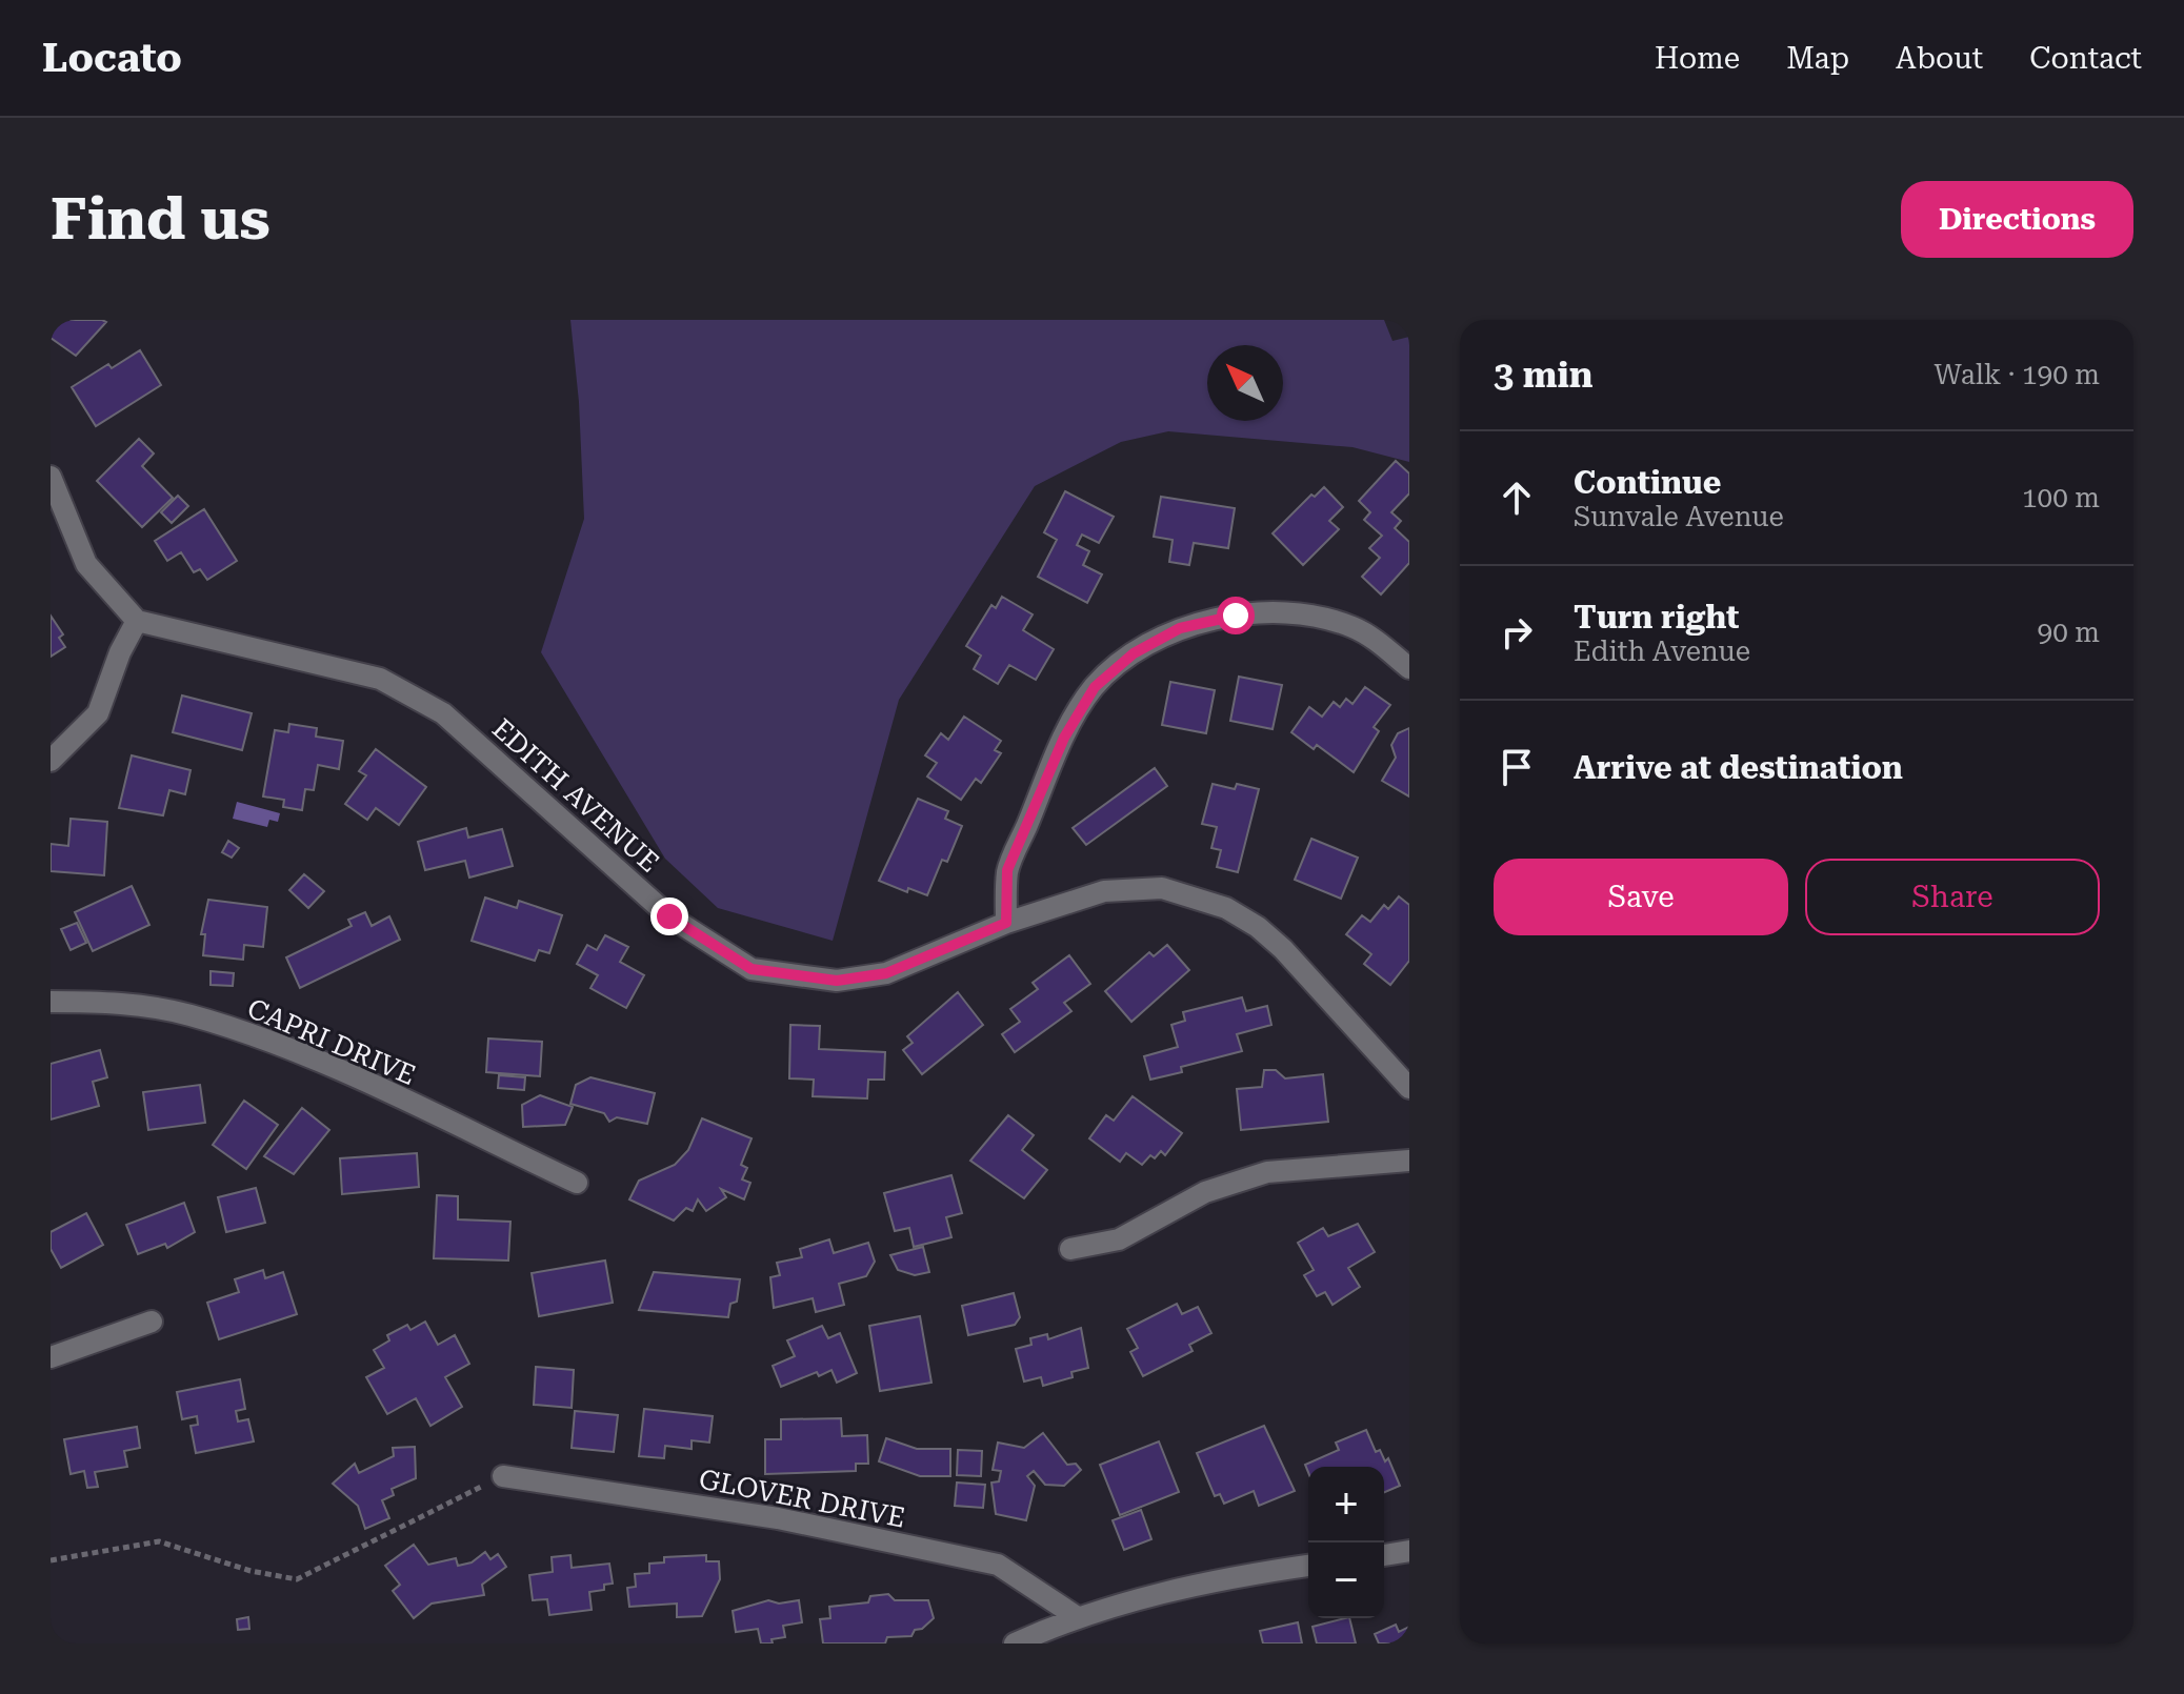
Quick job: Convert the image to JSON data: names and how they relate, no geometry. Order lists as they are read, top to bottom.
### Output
{
  "streets": {
    "street": ["EDITH AVENUE", "CAPRI DRIVE", "GLOVER DRIVE"]
  },
  "north": "top left",
  "page": {
    "header": "Locato",
    "nav": [
      "Home",
      "Map",
      "About",
      "Contact"
    ],
    "buttons": [
      "Directions",
      ["Save", "Share"]
    ],
    "title": "Find us",
    "heading": ["3 min", "Walk · 190 m"],
    "list": [
      ["Continue", "Sunvale Avenue", "100 m"],
      ["Turn right", "Edith Avenue", "90 m"],
      "Arrive at destination"
    ],
    "map_buttons": ["+", "−"]
  }
}
